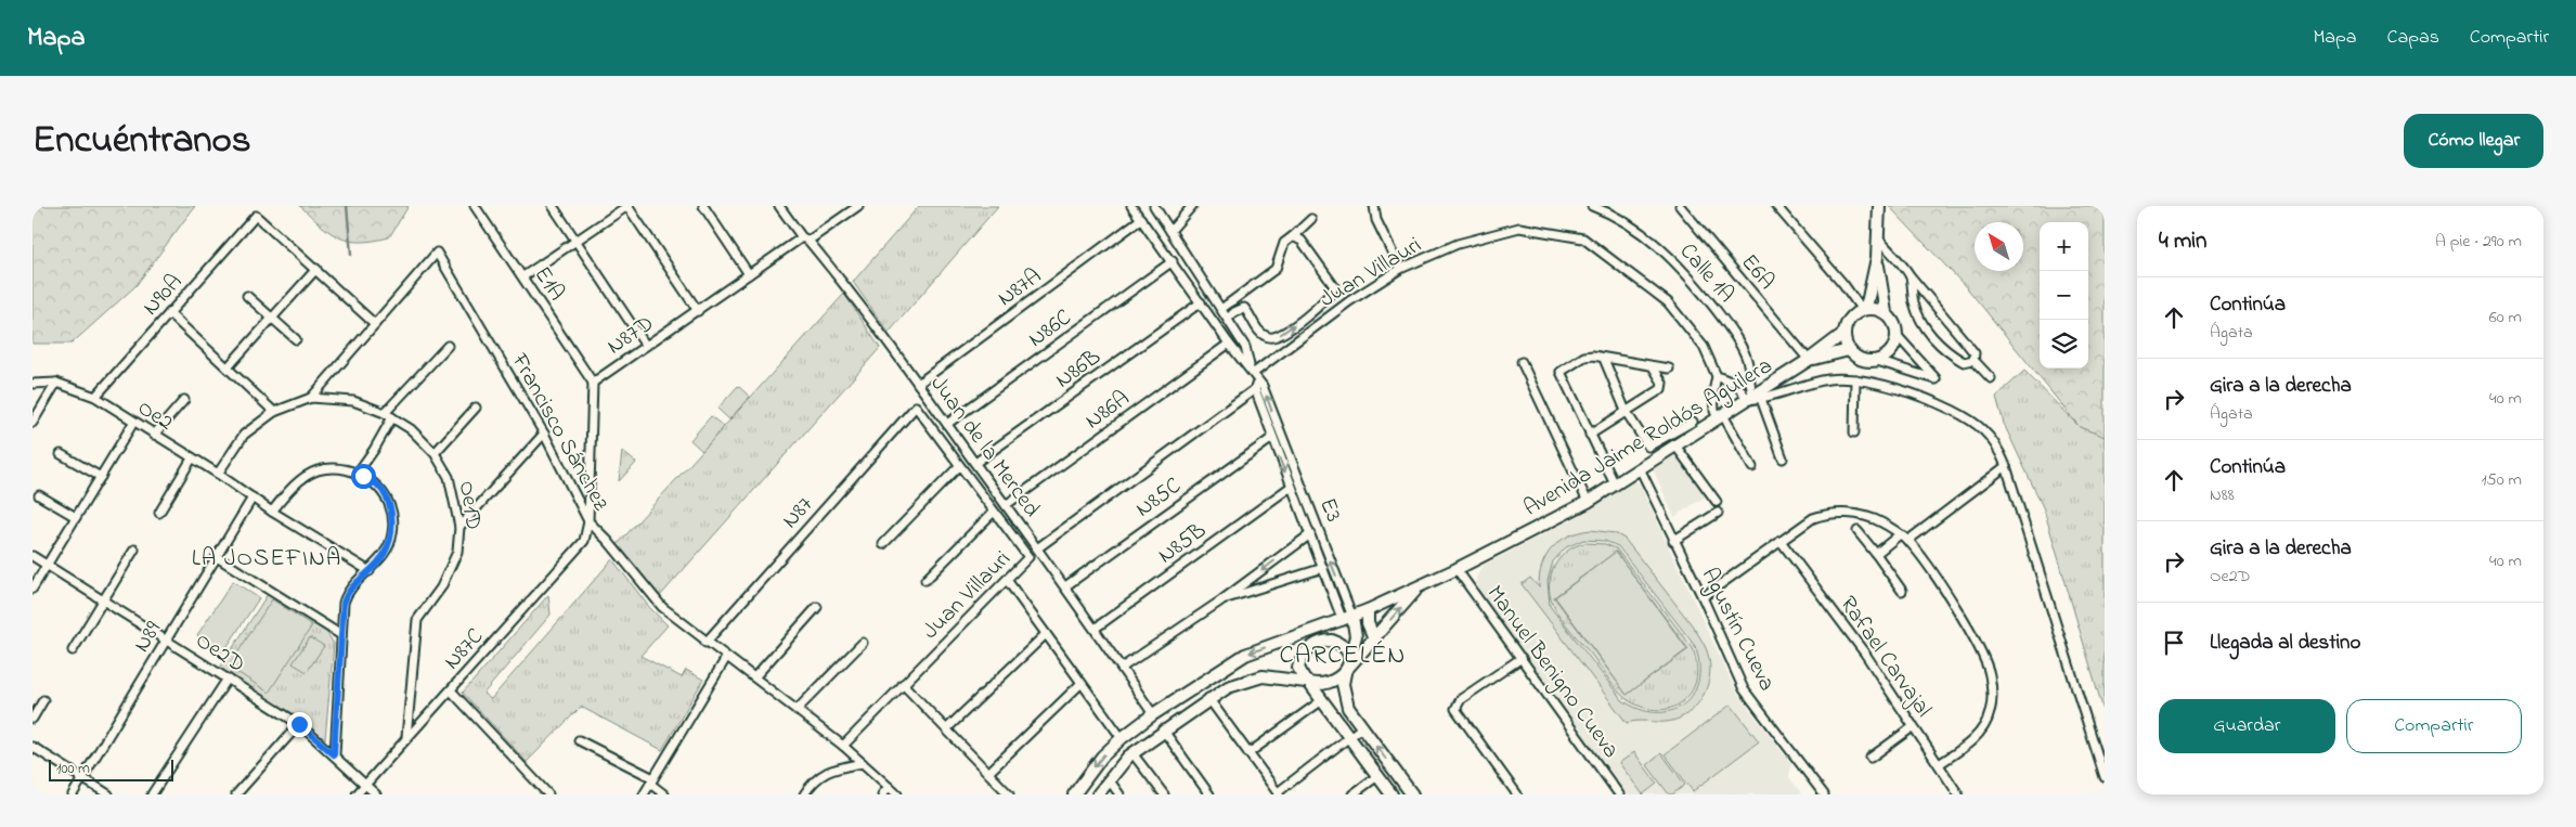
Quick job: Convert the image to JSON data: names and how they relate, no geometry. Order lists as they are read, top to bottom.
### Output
{
  "streets": {
    "street": [
      "Juan Villauri",
      "E6A",
      "Calle 1A",
      "E1A",
      "N87A",
      "N90A",
      "N86C",
      "N87D",
      "N86B",
      "N86A",
      "Oe2",
      "Francisco Sánchez",
      "Avenida Jaime Roldós Aguilera",
      "Juan de la Merced",
      "N85C",
      "Oe1D",
      "E3",
      "N87",
      "N85B",
      "Agustín Cueva",
      "N89",
      "N87C",
      "Oe2D",
      "Rafael Carvajal",
      "Manuel Benigno Cueva"
    ]
  },
  "crossings": [
    ["Juan Villauri", "Francisco Sánchez"],
    ["Juan Villauri", "Juan de la Merced"],
    ["Juan Villauri", "E3"],
    ["Juan Villauri", "N87"],
    ["E6A", "Avenida Jaime Roldós Aguilera"],
    ["Calle 1A", "Avenida Jaime Roldós Aguilera"],
    ["E1A", "N87D"],
    ["N87A", "Juan de la Merced"],
    ["N87A", "E3"],
    ["N90A", "Oe2"],
    ["N86C", "Juan de la Merced"],
    ["N86C", "E3"],
    ["N87D", "Francisco Sánchez"],
    ["N87D", "Juan de la Merced"],
    ["N87D", "N87C"],
    ["N86B", "Juan de la Merced"],
    ["N86B", "E3"],
    ["N86A", "Juan de la Merced"],
    ["N86A", "E3"],
    ["Oe2", "N89"],
    ["Francisco Sánchez", "N87"],
    ["Francisco Sánchez", "N87C"],
    ["Avenida Jaime Roldós Aguilera", "E3"],
    ["Avenida Jaime Roldós Aguilera", "Agustín Cueva"],
    ["Avenida Jaime Roldós Aguilera", "Manuel Benigno Cueva"],
    ["Juan de la Merced", "N85C"],
    ["Juan de la Merced", "N85B"],
    ["N85C", "E3"],
    ["Oe1D", "N87C"],
    ["E3", "N85B"],
    ["N89", "Oe2D"],
    ["N87C", "Oe2D"]
  ],
  "districts": ["LA JOSEFINA", "CARCELÉN"],
  "scale_bar": "100 m",
  "north": "top left",
  "page": {
    "header": "Mapa",
    "nav": ["Mapa", "Capas", "Compartir"],
    "title": "Encuéntranos",
    "buttons": [
      "Cómo llegar",
      ["Guardar", "Compartir"]
    ],
    "heading": ["4 min", "A pie · 290 m"],
    "map_buttons": ["+", "−"],
    "list": [
      ["Continúa", "Ágata", "60 m"],
      ["Gira a la derecha", "Ágata", "40 m"],
      ["Continúa", "N88", "150 m"],
      ["Gira a la derecha", "Oe2D", "40 m"],
      "Llegada al destino"
    ],
    "scale": "100 m"
  }
}
